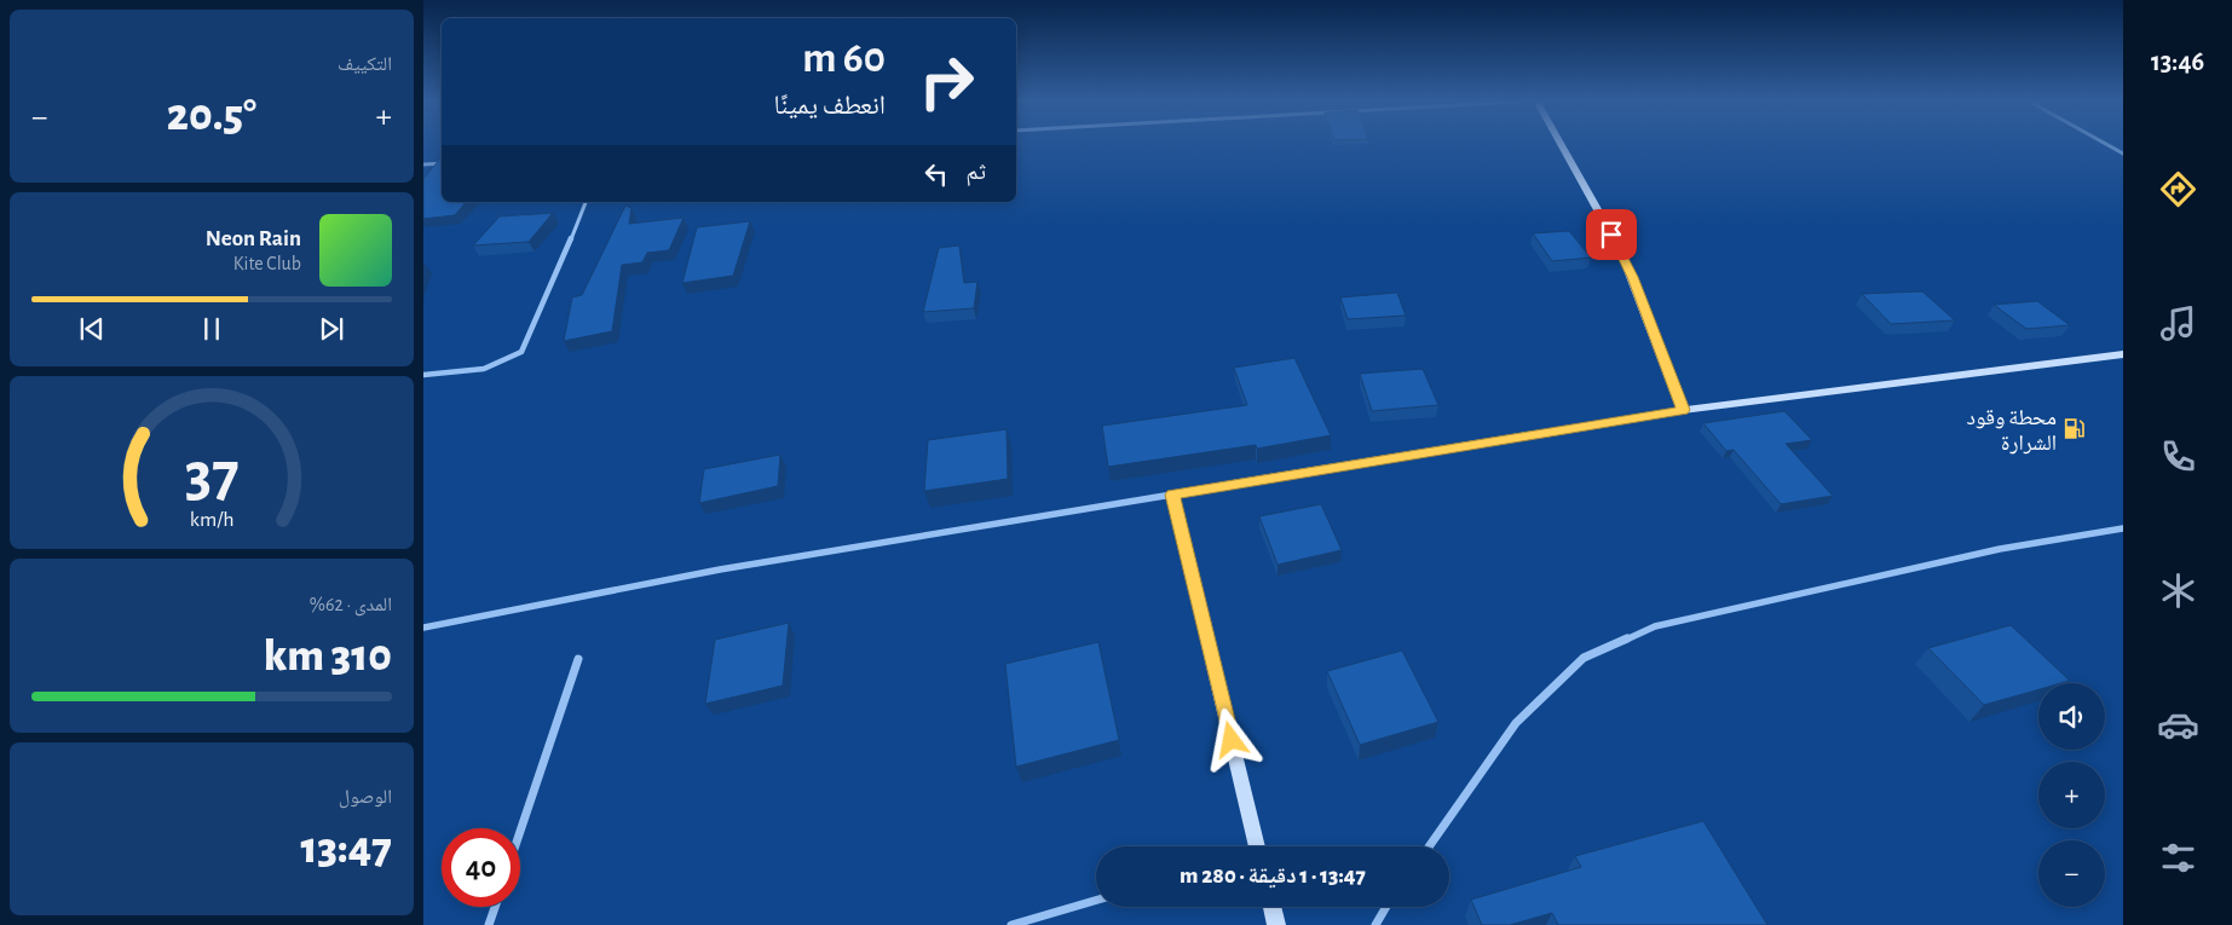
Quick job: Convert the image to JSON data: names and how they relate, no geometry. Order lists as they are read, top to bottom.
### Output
{
  "places": {
    "fuel station": ["محطة وقود الشرارة"]
  },
  "page": {
    "tabs": "13:46",
    "tile": [
      "التكييف",
      ["المدى · 62%", "310 km"],
      ["الوصول", "13:47"]
    ],
    "turn": ["60 m", "انعطف يمينًا"],
    "heat": ["−", "20.5°", "+"],
    "then": "ثم",
    "song": ["Neon Rain", "Kite Club"],
    "map_buttons": ["+", "−"],
    "limit": "40",
    "trip": "13:47 · 1 دقيقة · 280 m",
    "gauge": ["37", "km/h"]
  }
}
